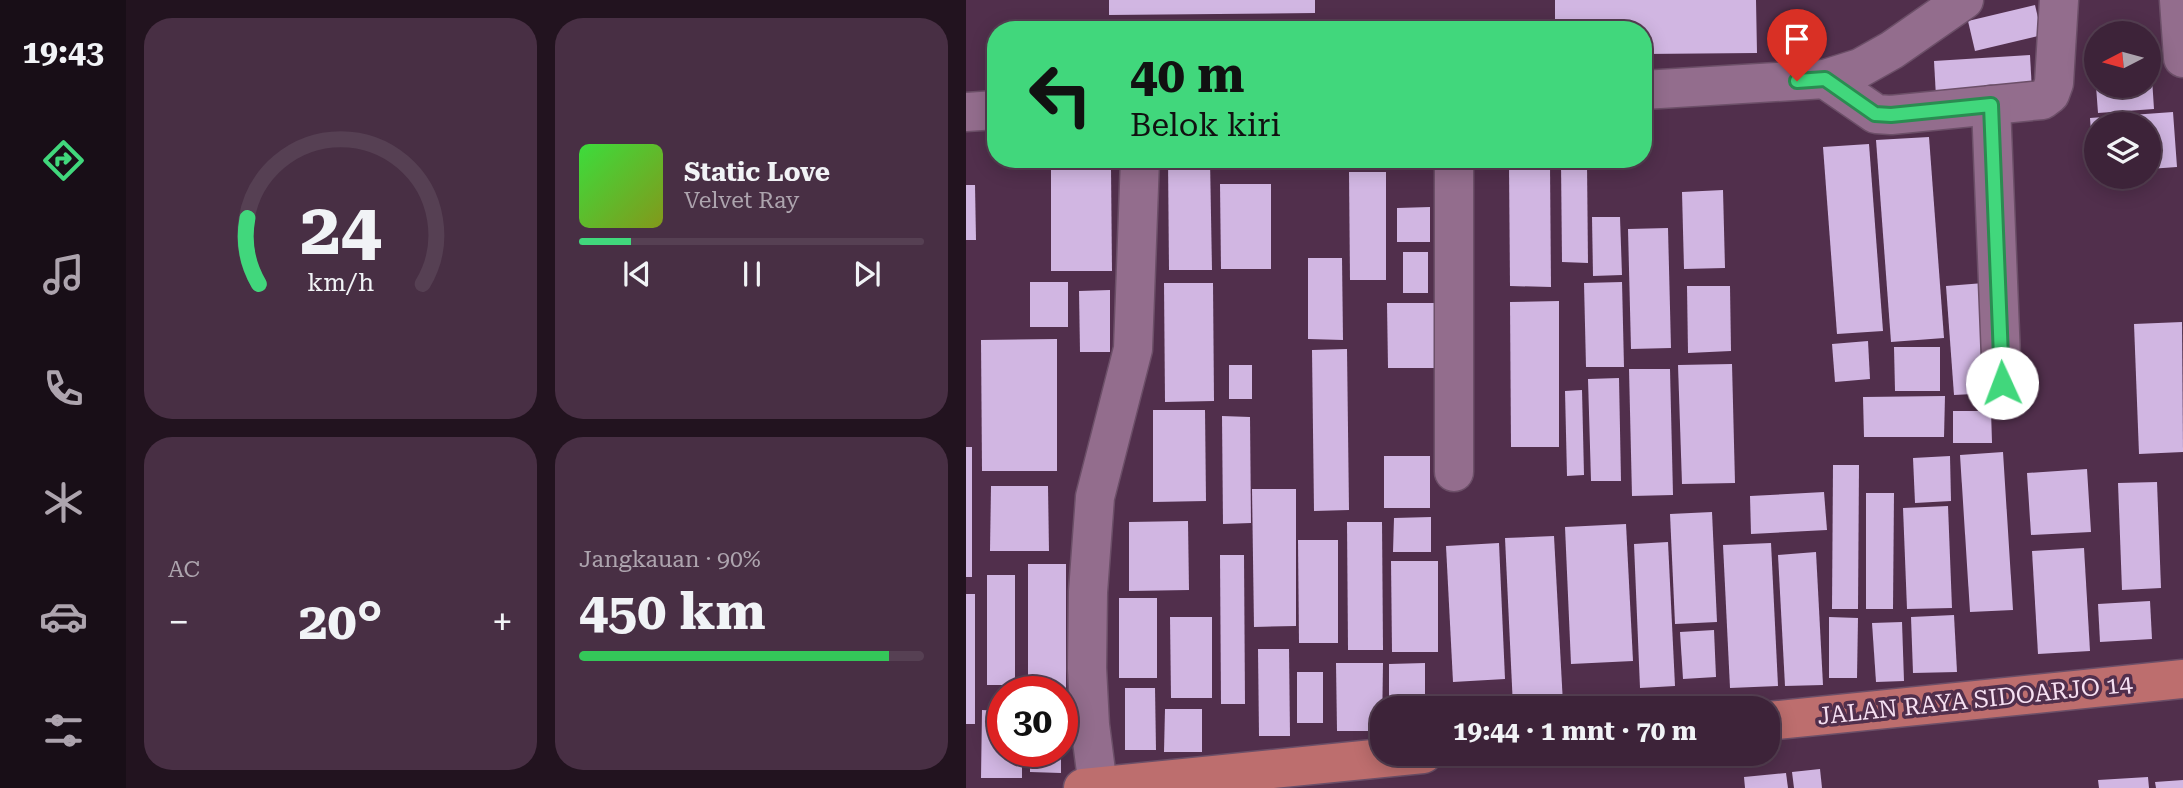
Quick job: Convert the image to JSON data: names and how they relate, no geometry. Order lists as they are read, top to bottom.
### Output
{
  "streets": {
    "main road": ["JALAN RAYA SIDOARJO 14"]
  },
  "north": "left",
  "page": {
    "tabs": "19:43",
    "turn": ["40 m", "Belok kiri"],
    "song": ["Static Love", "Velvet Ray"],
    "tile": [
      "AC",
      ["Jangkauan · 90%", "450 km"]
    ],
    "heat": ["−", "20°", "+"],
    "limit": "30",
    "trip": "19:44 · 1 mnt · 70 m",
    "gauge": ["24", "km/h"]
  }
}
